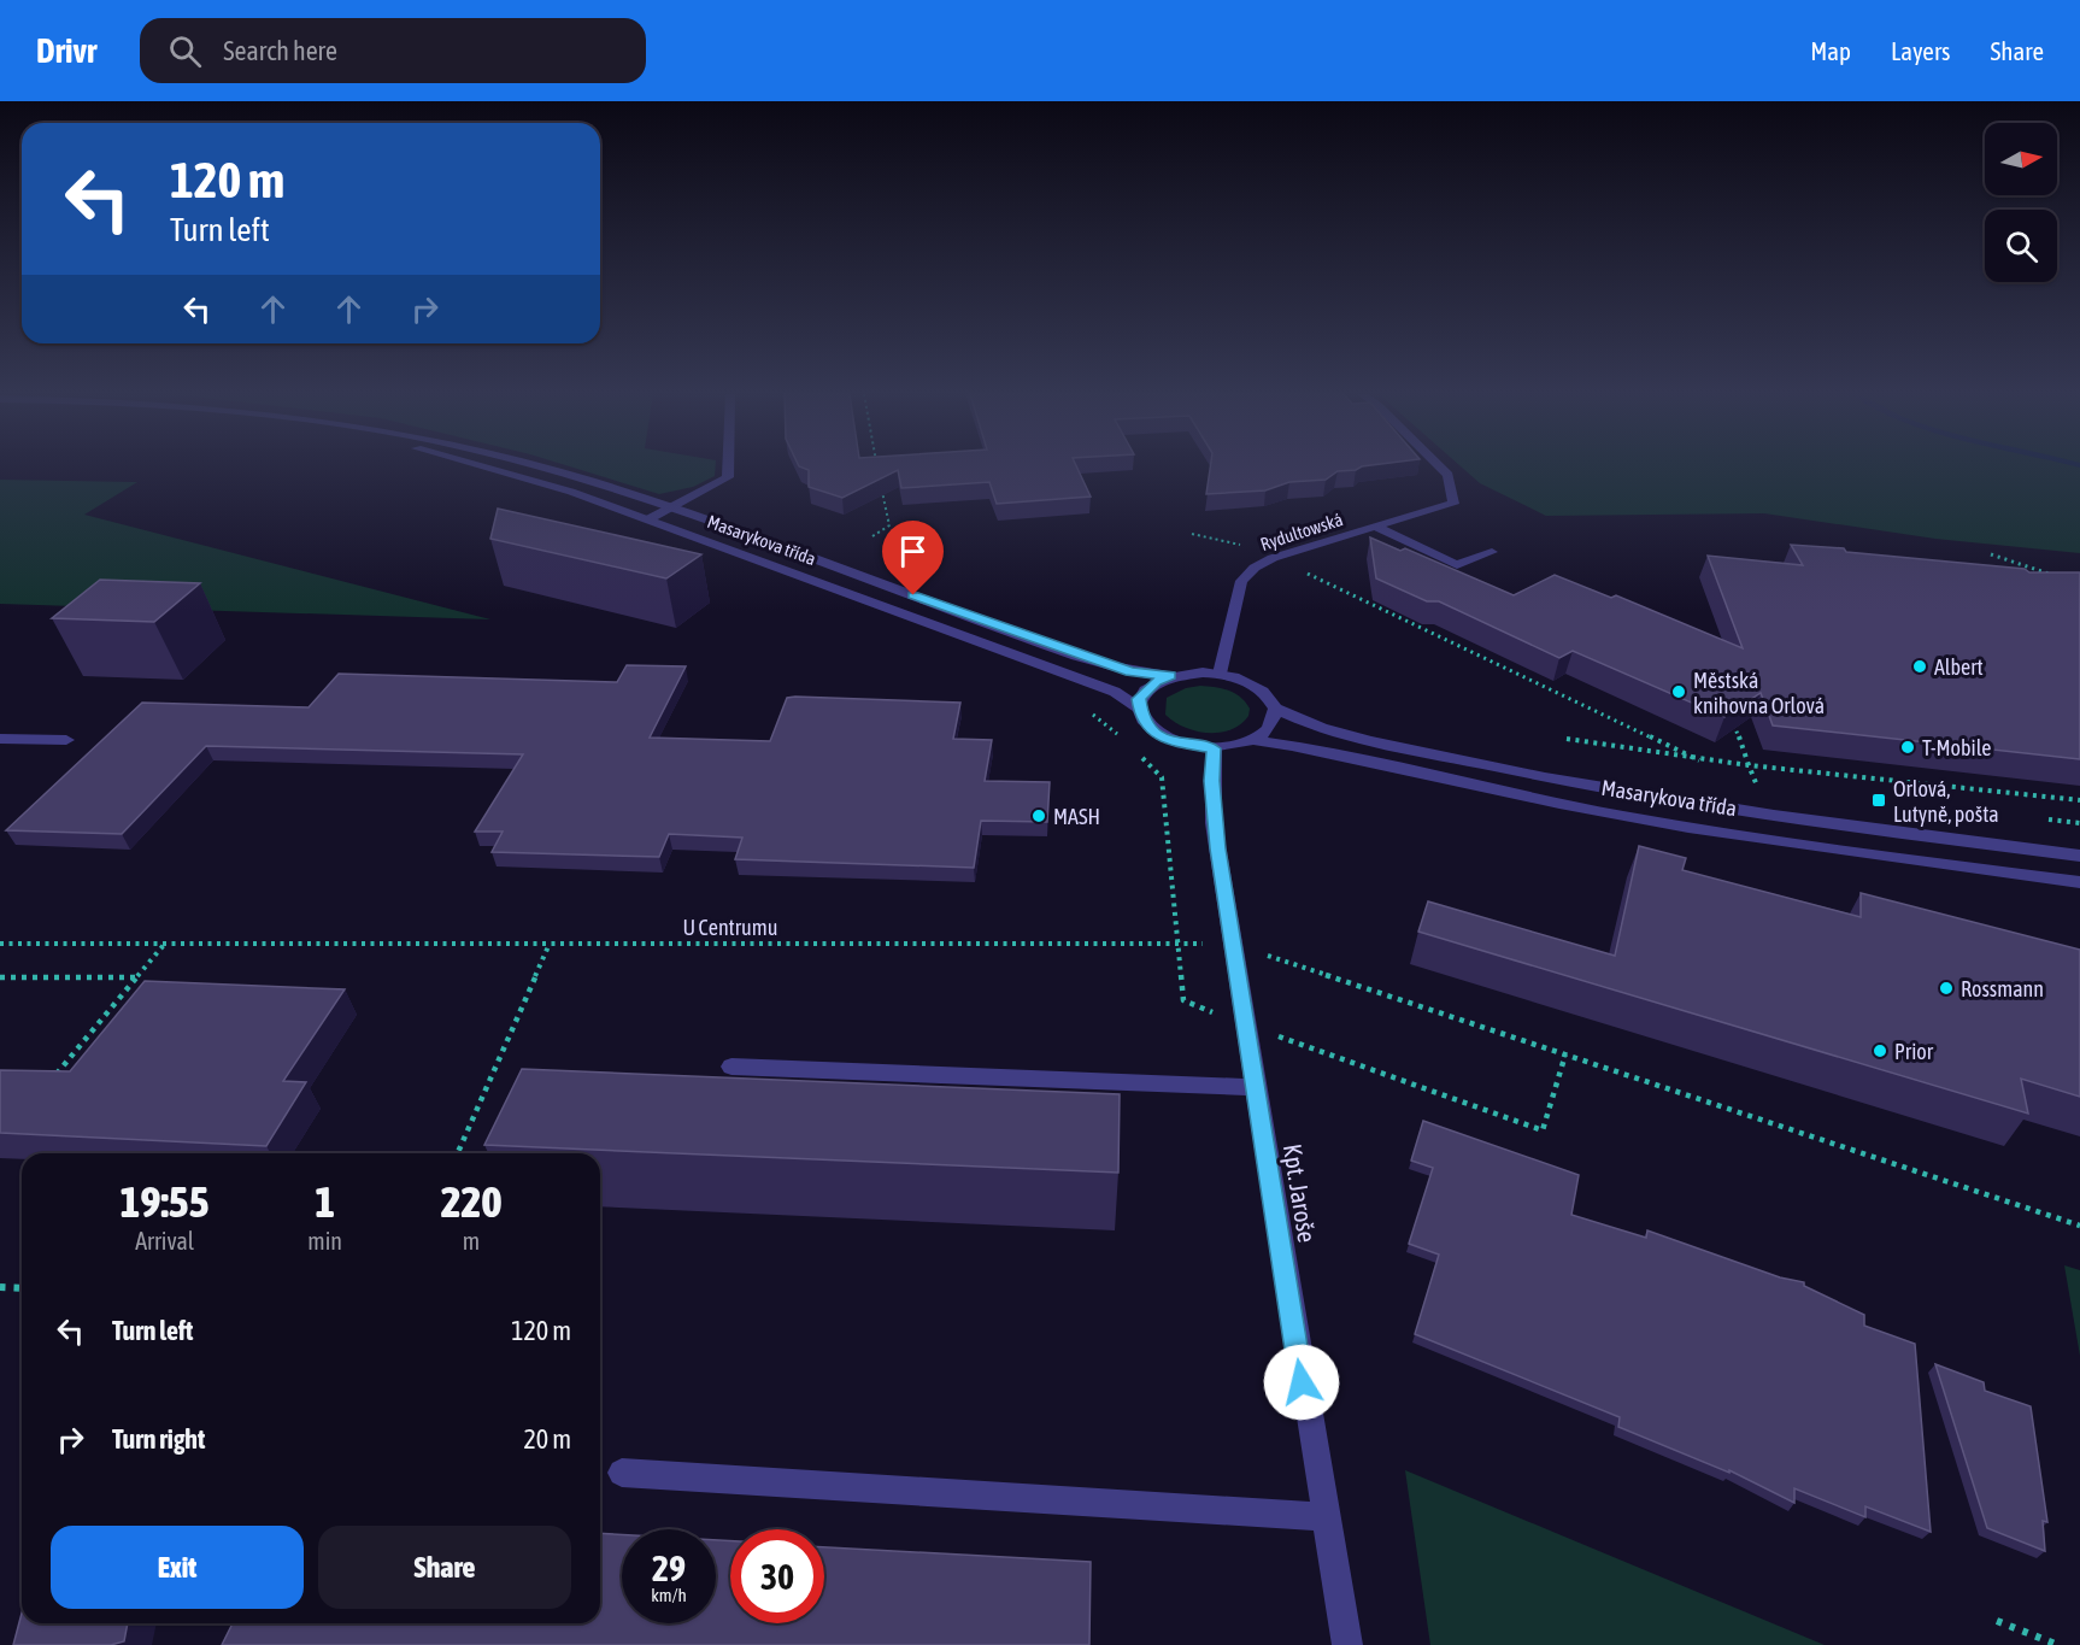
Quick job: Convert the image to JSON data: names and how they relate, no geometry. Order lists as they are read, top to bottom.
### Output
{
  "streets": {
    "street": ["Rydultowská", "Masarykova třída", "Kpt. Jaroše"],
    "path": ["U Centrumu"]
  },
  "crossings": [
    ["Rydultowská", "Masarykova třída"],
    ["Masarykova třída", "Kpt. Jaroše"],
    ["U Centrumu", "Kpt. Jaroše"]
  ],
  "places": {
    "other": [
      "Albert",
      "Městská knihovna Orlová",
      "T-Mobile",
      "MASH",
      "Rossmann",
      "Prior"
    ],
    "transit": ["Orlová, Lutyně, pošta"]
  },
  "north": "right",
  "page": {
    "header": "Drivr",
    "search": "Search here",
    "nav": ["Map", "Layers", "Share"],
    "turn": ["120 m", "Turn left"],
    "eta": [
      "19:55",
      "Arrival",
      "1",
      "min",
      "220",
      "m"
    ],
    "list": [
      {
        "name": "Turn left",
        "value": "120 m"
      },
      {
        "name": "Turn right",
        "value": "20 m"
      }
    ],
    "buttons": ["Exit", "Share"],
    "speed": "29 km/h",
    "limit": "30"
  }
}
